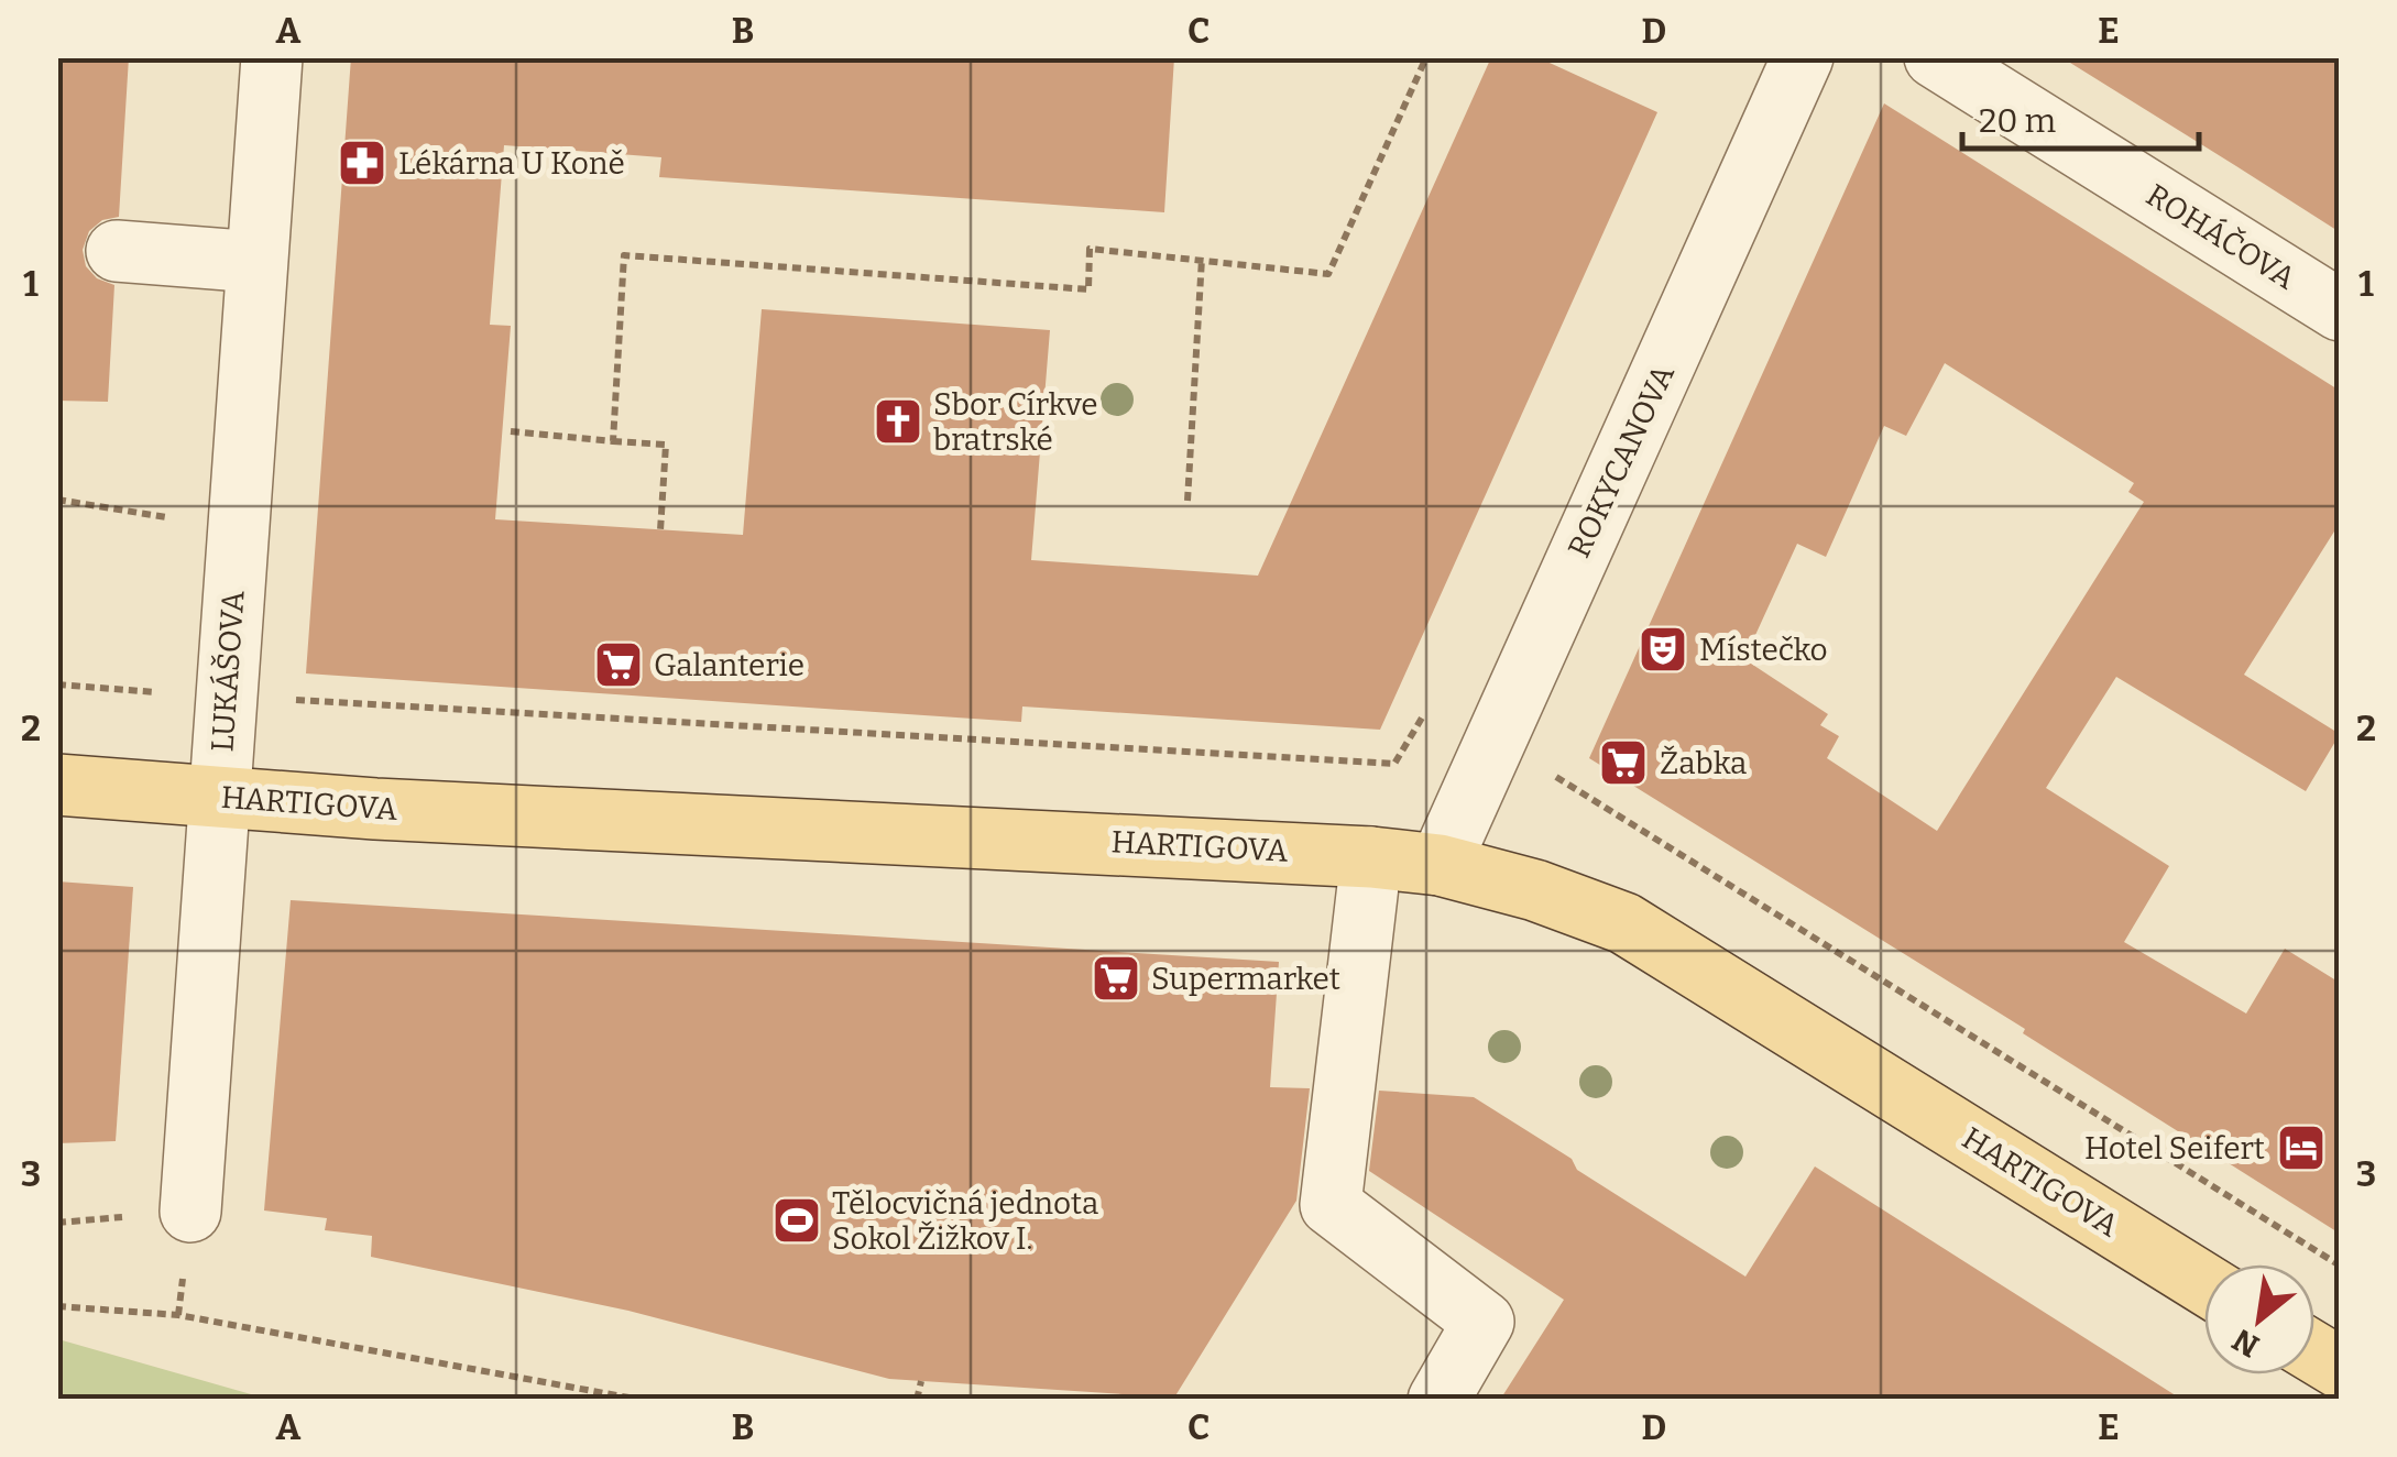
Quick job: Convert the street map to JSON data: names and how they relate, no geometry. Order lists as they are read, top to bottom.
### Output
{
  "streets": {
    "main road": ["HARTIGOVA"],
    "street": ["ROHÁČOVA", "ROKYCANOVA", "LUKÁŠOVA"]
  },
  "crossings": [
    ["ROKYCANOVA", "HARTIGOVA"],
    ["LUKÁŠOVA", "HARTIGOVA"]
  ],
  "places": {
    "pharmacy": ["Lékárna U Koně"],
    "church": ["Sbor Církve bratrské"],
    "theatre": ["Místečko"],
    "supermarket": ["Galanterie", "Žabka", "Supermarket"],
    "hotel": ["Hotel Seifert"],
    "sports": ["Tělocvičná jednota Sokol Žižkov I."]
  },
  "scale_bar": "20 m",
  "north": "bottom left",
  "grid": {
    "columns": [
      "A",
      "B",
      "C",
      "D",
      "E"
    ],
    "rows": ["1", "2", "3"]
  }
}
